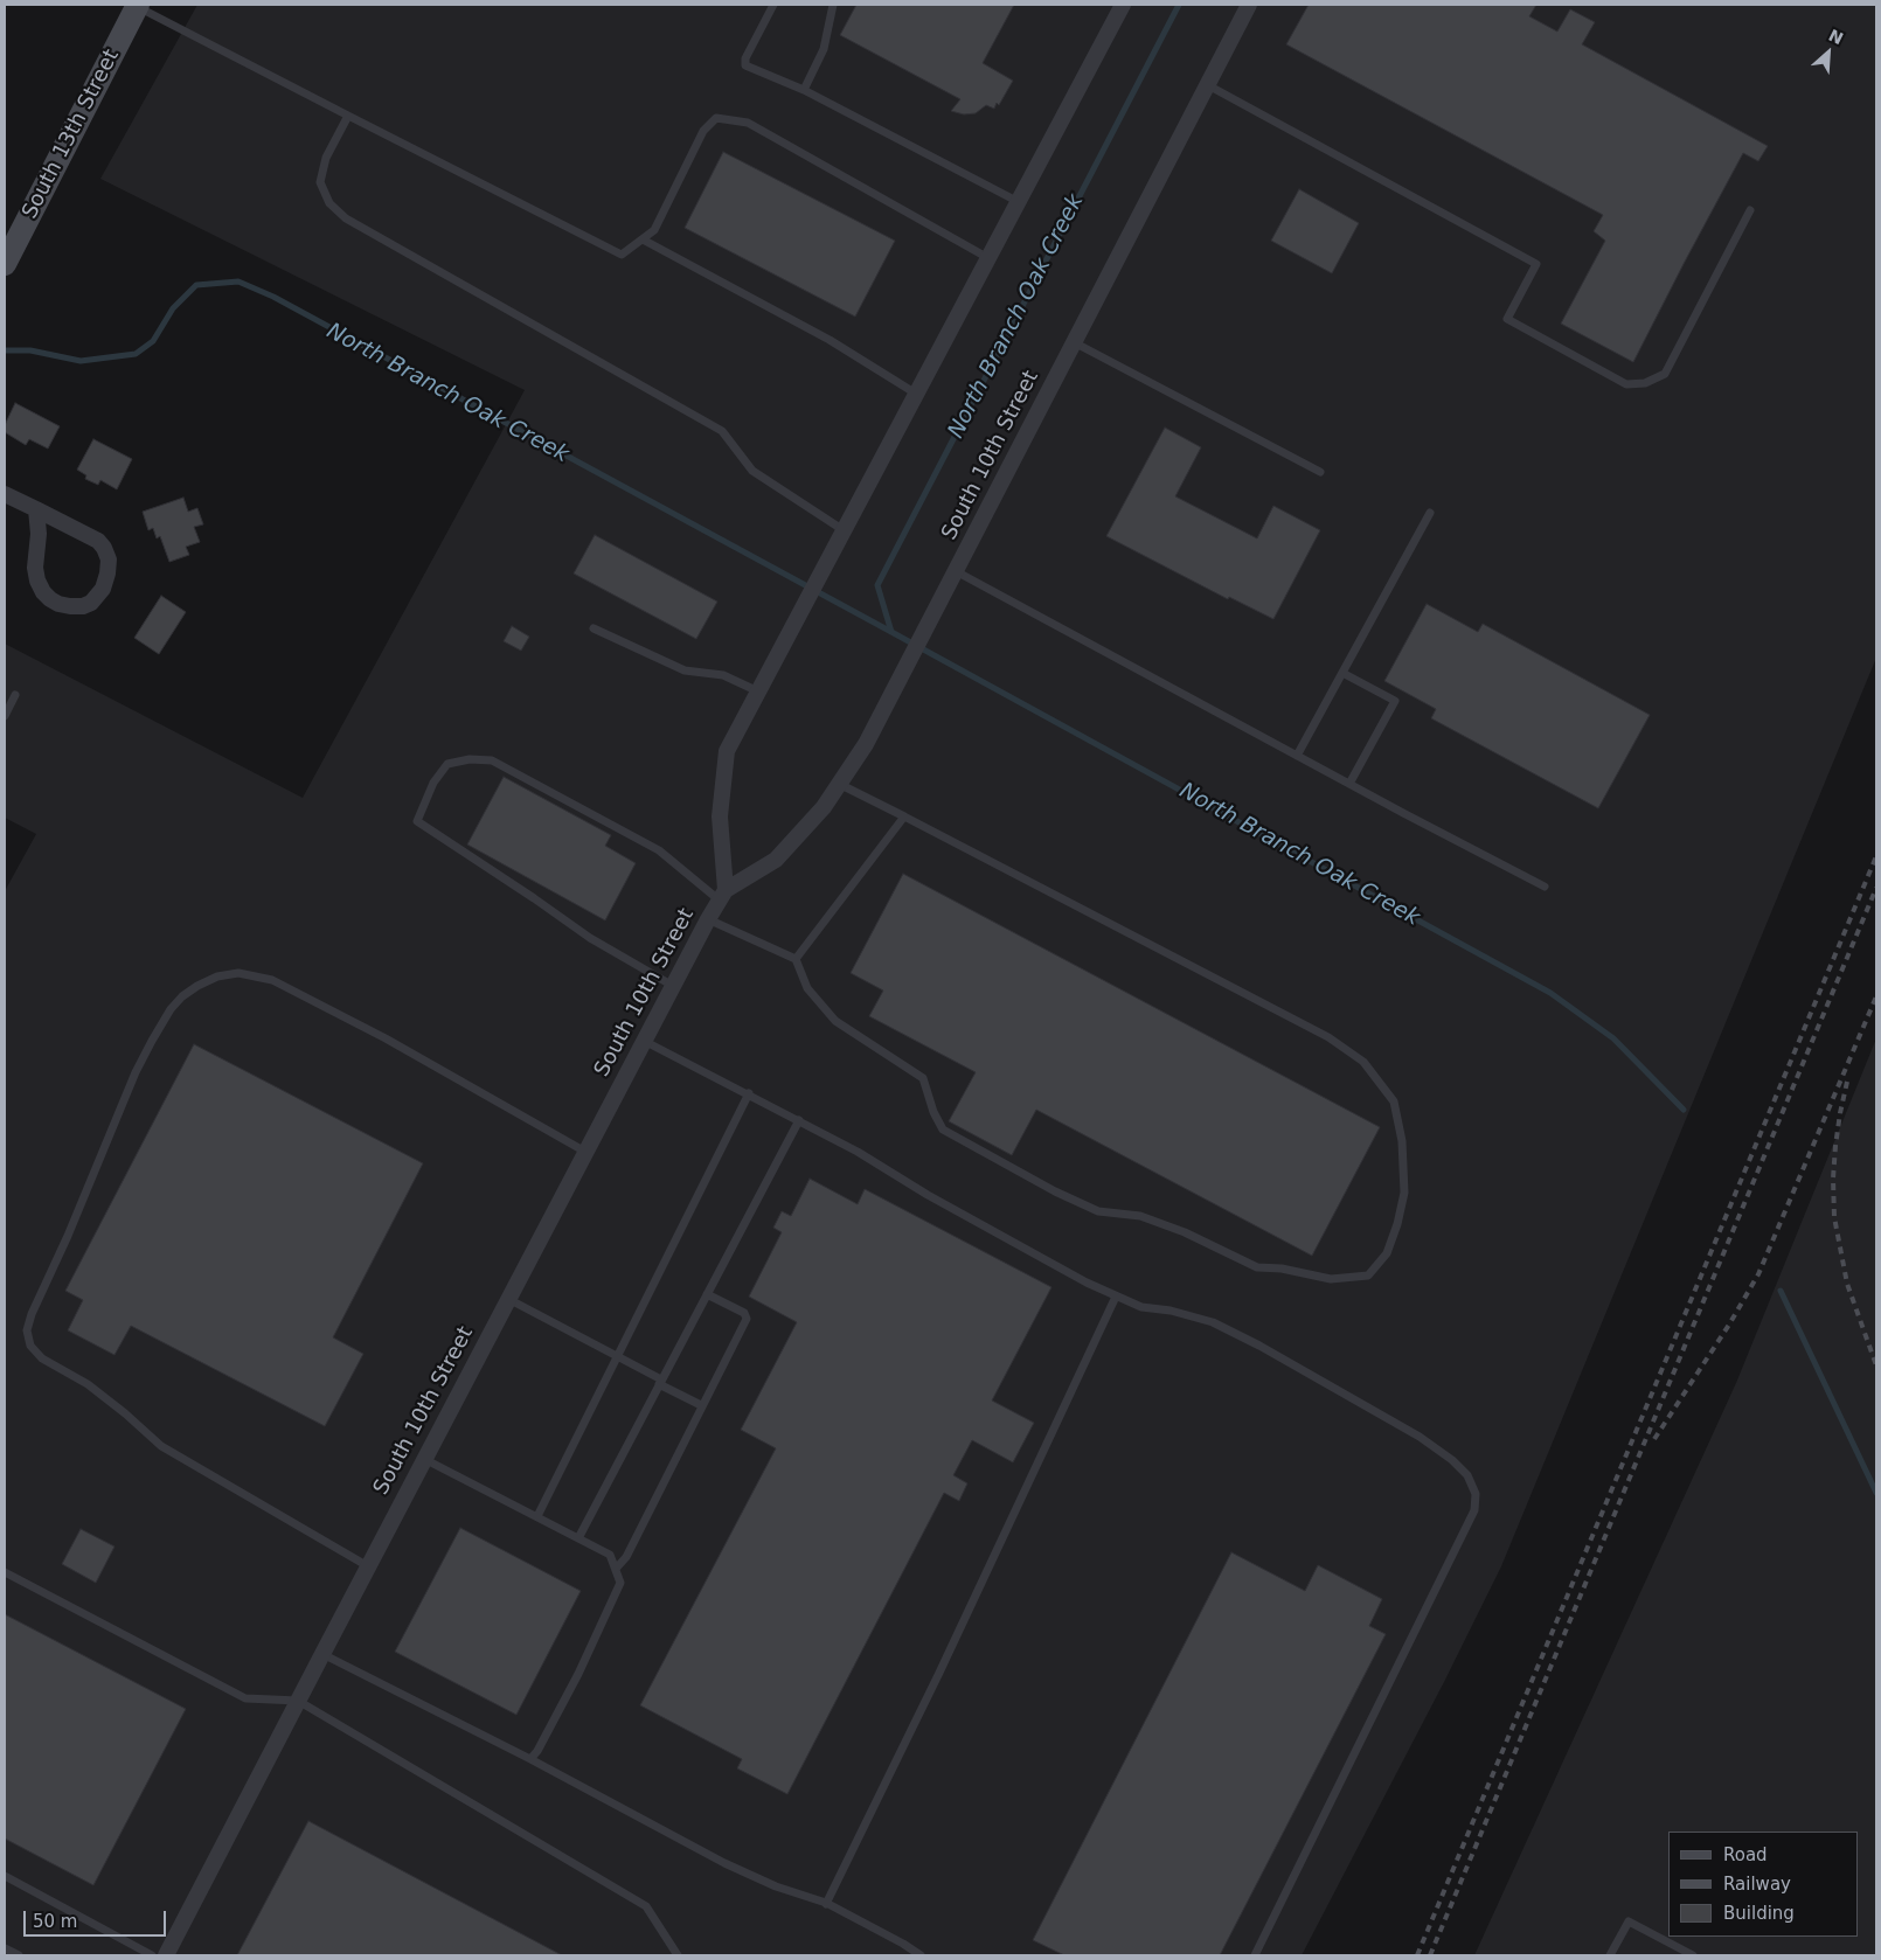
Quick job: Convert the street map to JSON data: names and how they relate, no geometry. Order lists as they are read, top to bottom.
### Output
{
  "streets": {
    "street": ["South 13th Street", "South 10th Street"]
  },
  "water": ["North Branch Oak Creek"],
  "legend": ["Road", "Railway", "Building"],
  "scale_bar": "50 m",
  "north": "top right"
}
